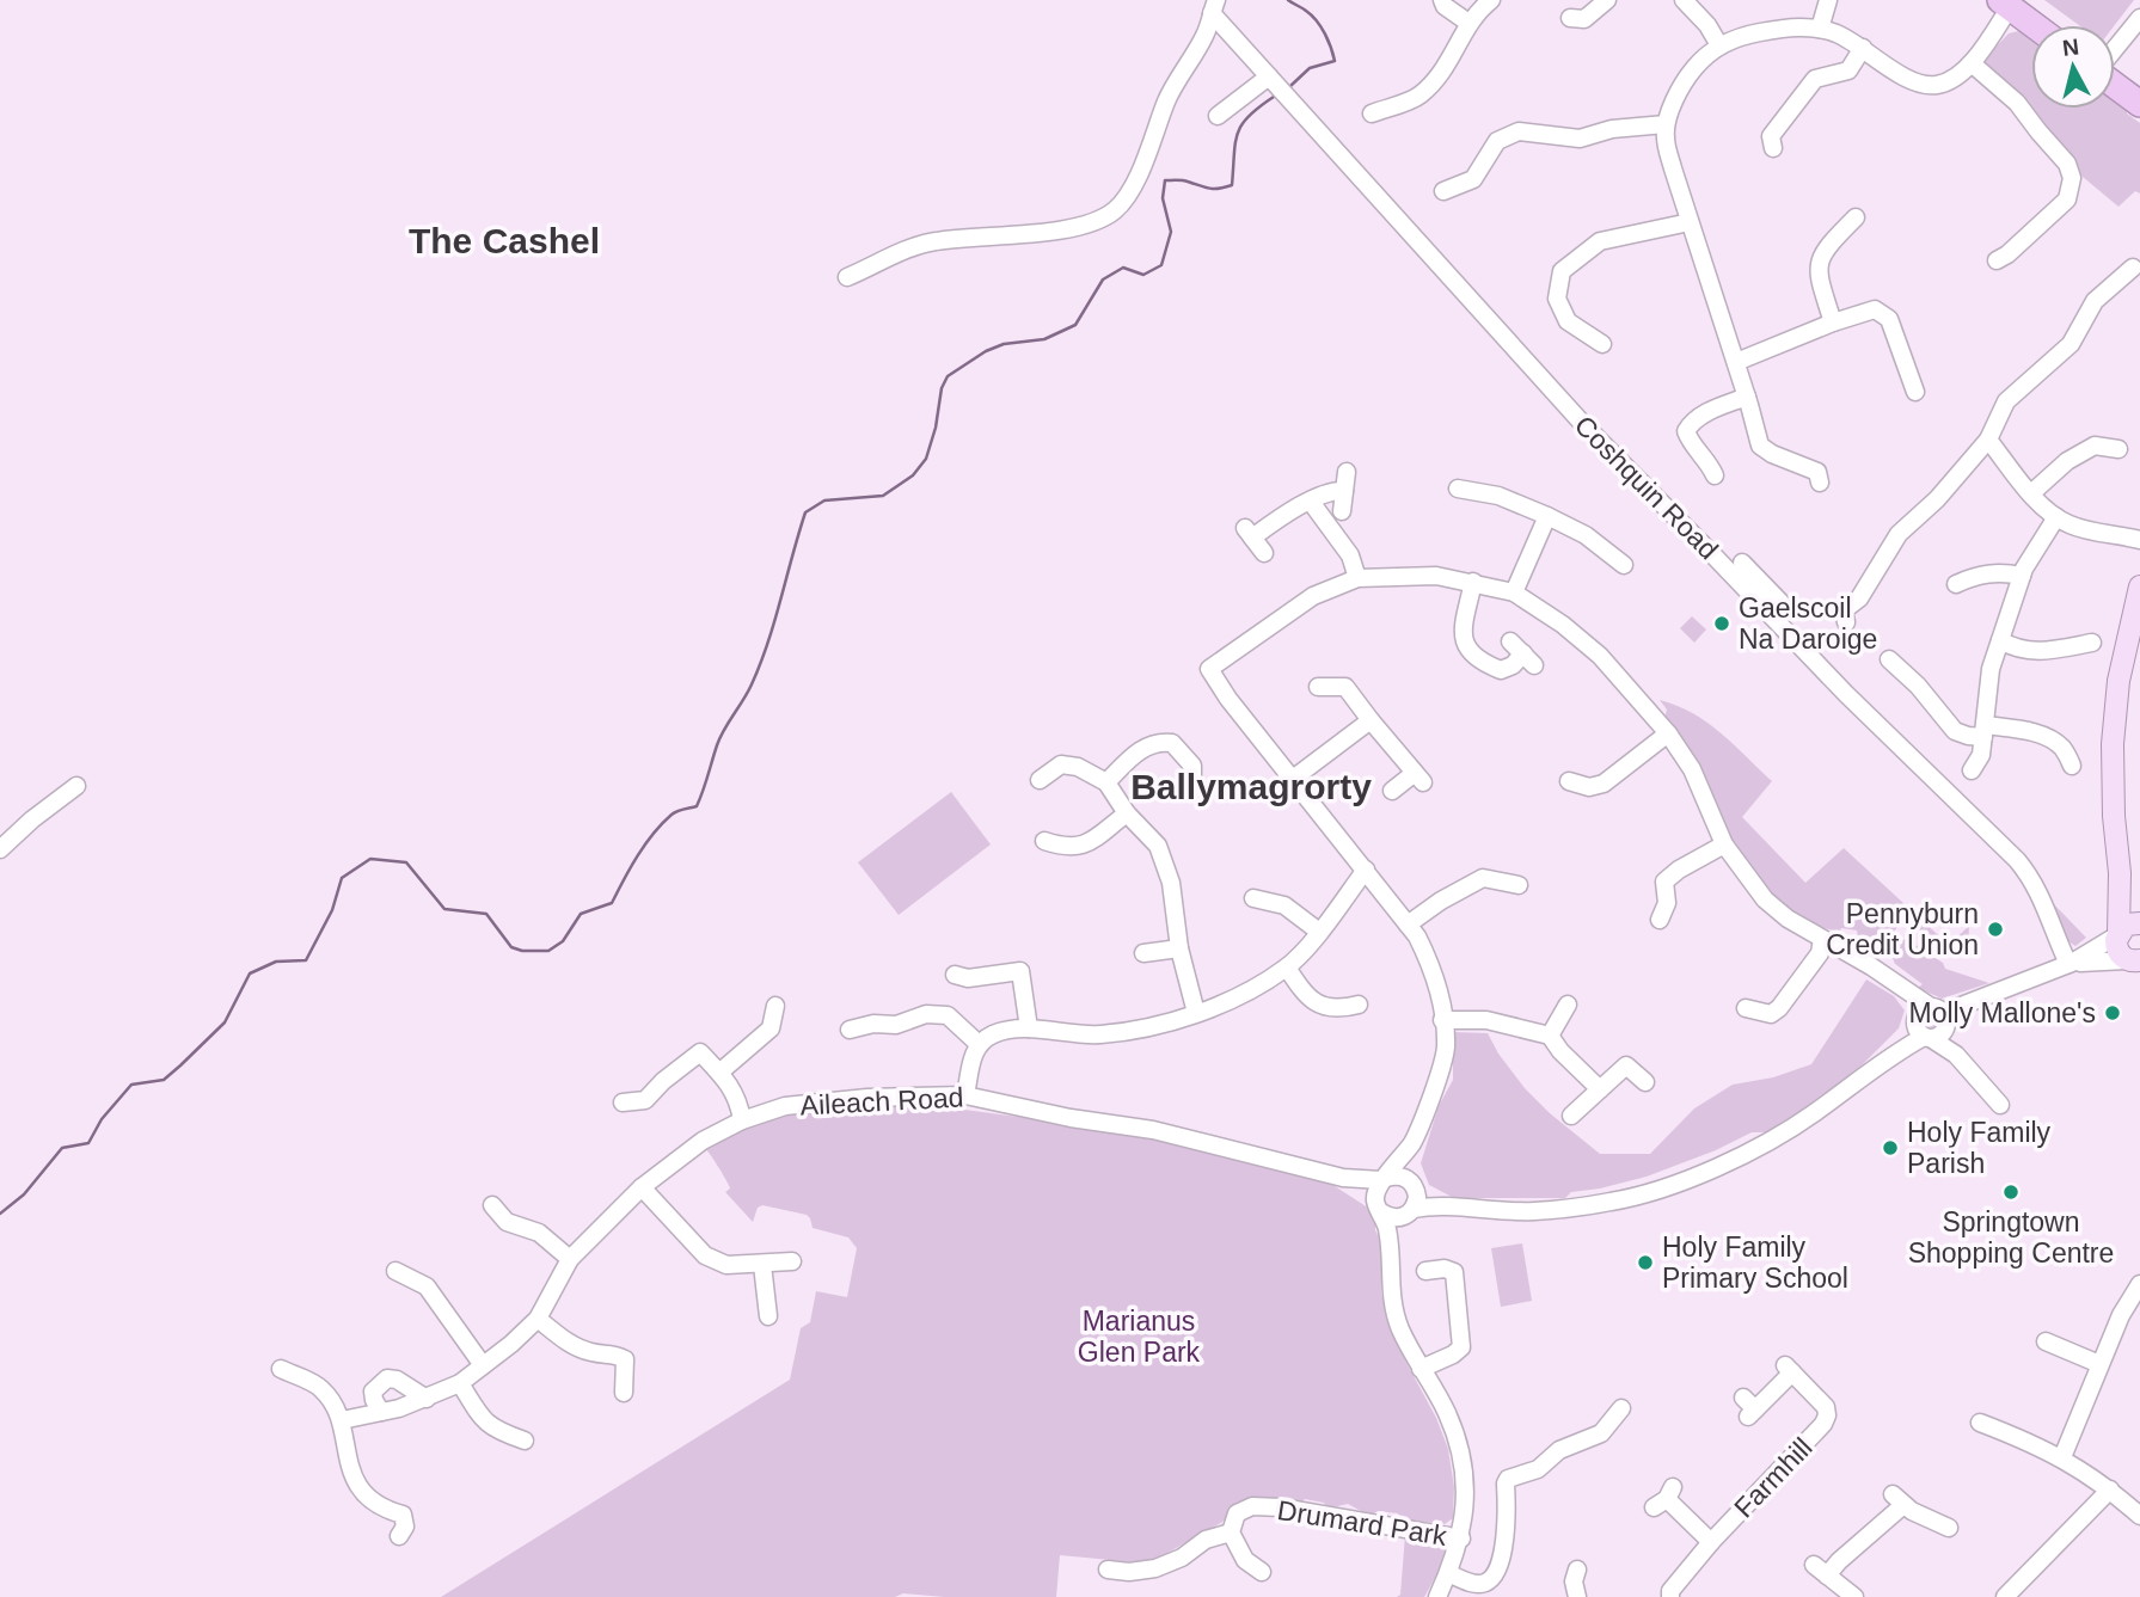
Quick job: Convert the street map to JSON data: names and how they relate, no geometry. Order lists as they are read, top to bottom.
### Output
{
  "streets": {
    "street": [
      "Coshquin Road",
      "Aileach Road",
      "Farmhill",
      "Drumard Park"
    ]
  },
  "districts": ["The Cashel", "Ballymagrorty"],
  "parks": ["Marianus Glen Park"],
  "places": [
    "Gaelscoil Na Daroige",
    "Pennyburn Credit Union",
    "Molly Mallone's",
    "Holy Family Parish",
    "Springtown Shopping Centre",
    "Holy Family Primary School"
  ],
  "north": "top"
}
